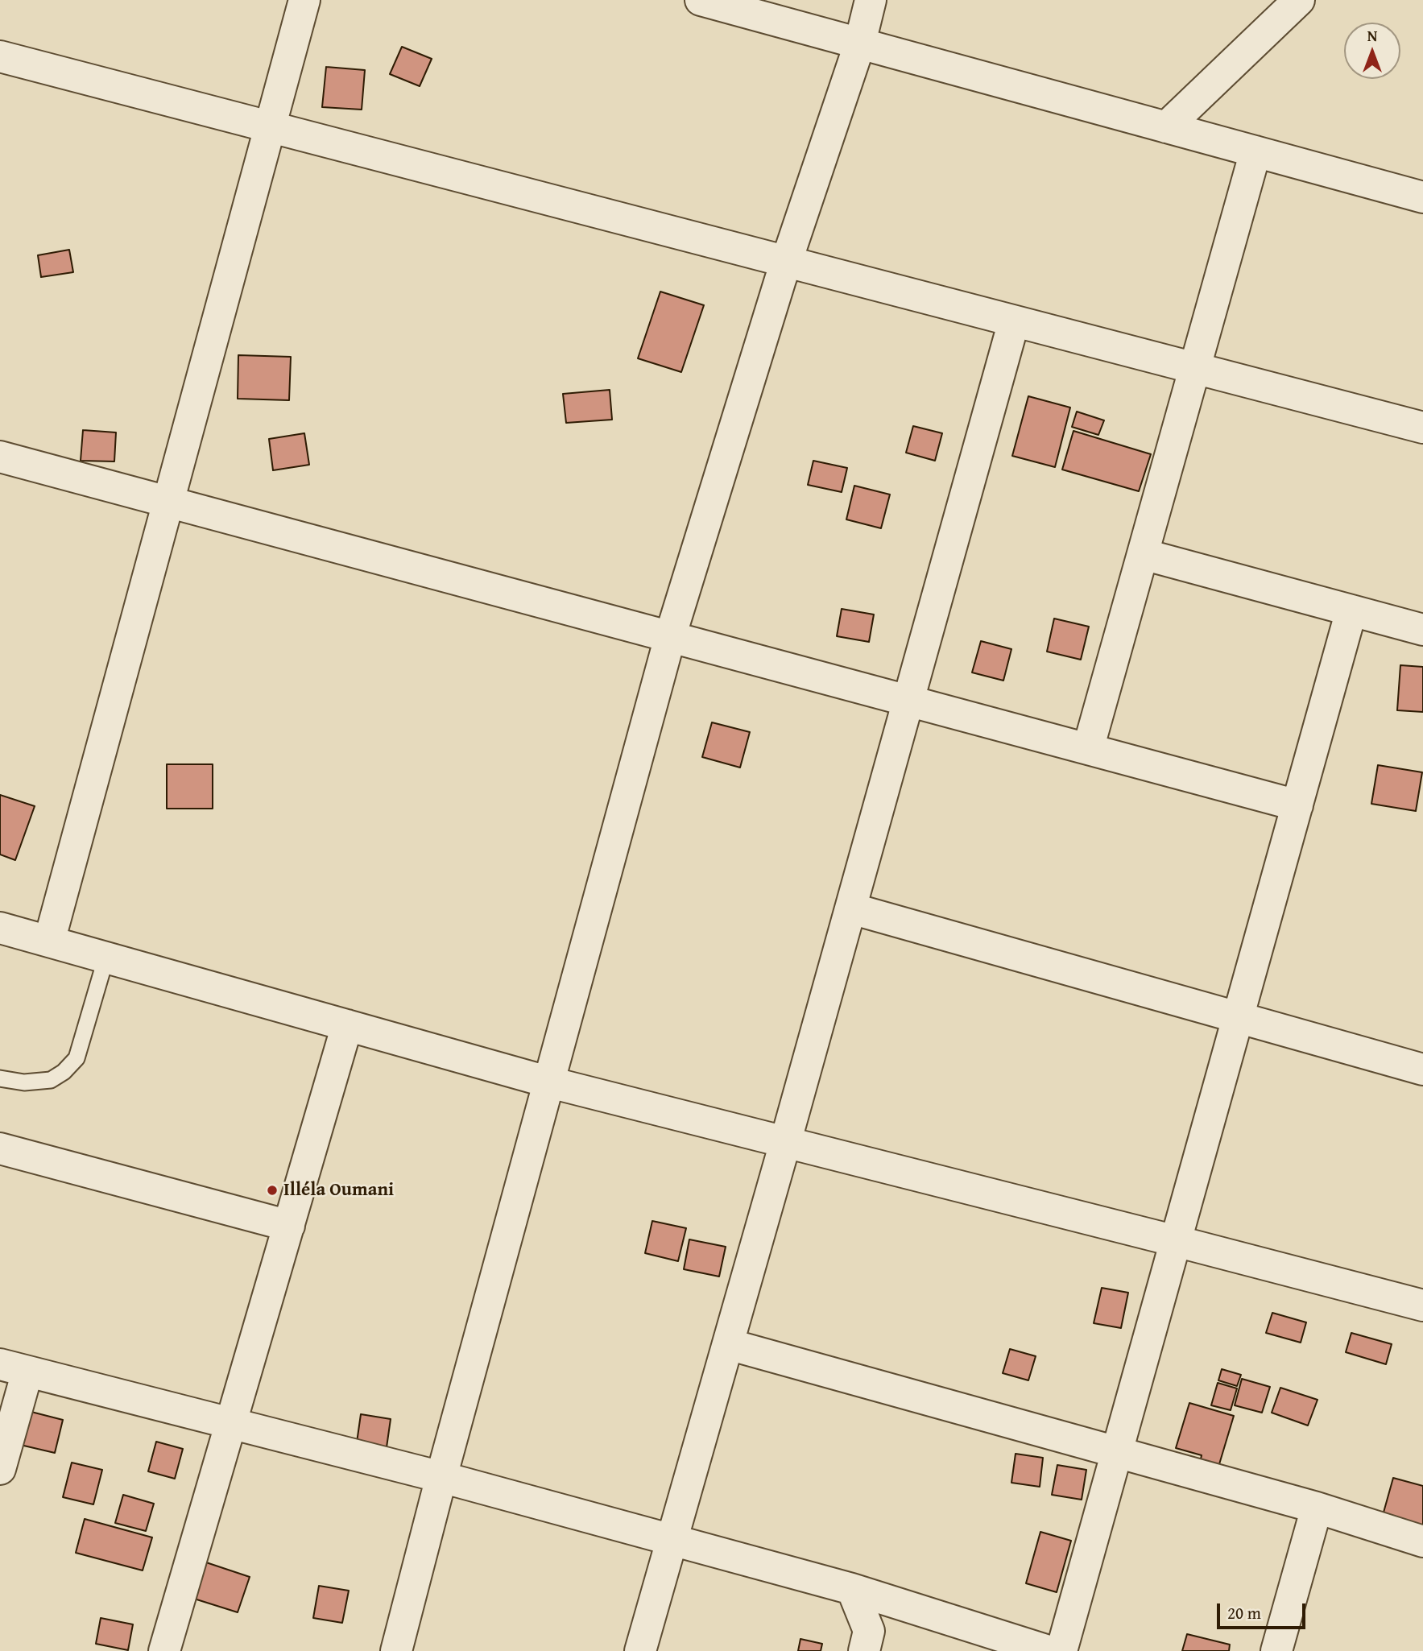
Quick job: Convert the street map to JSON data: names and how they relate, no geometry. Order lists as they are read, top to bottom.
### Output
{
  "places": ["Illéla Oumani"],
  "scale_bar": "20 m",
  "north": "top"
}
